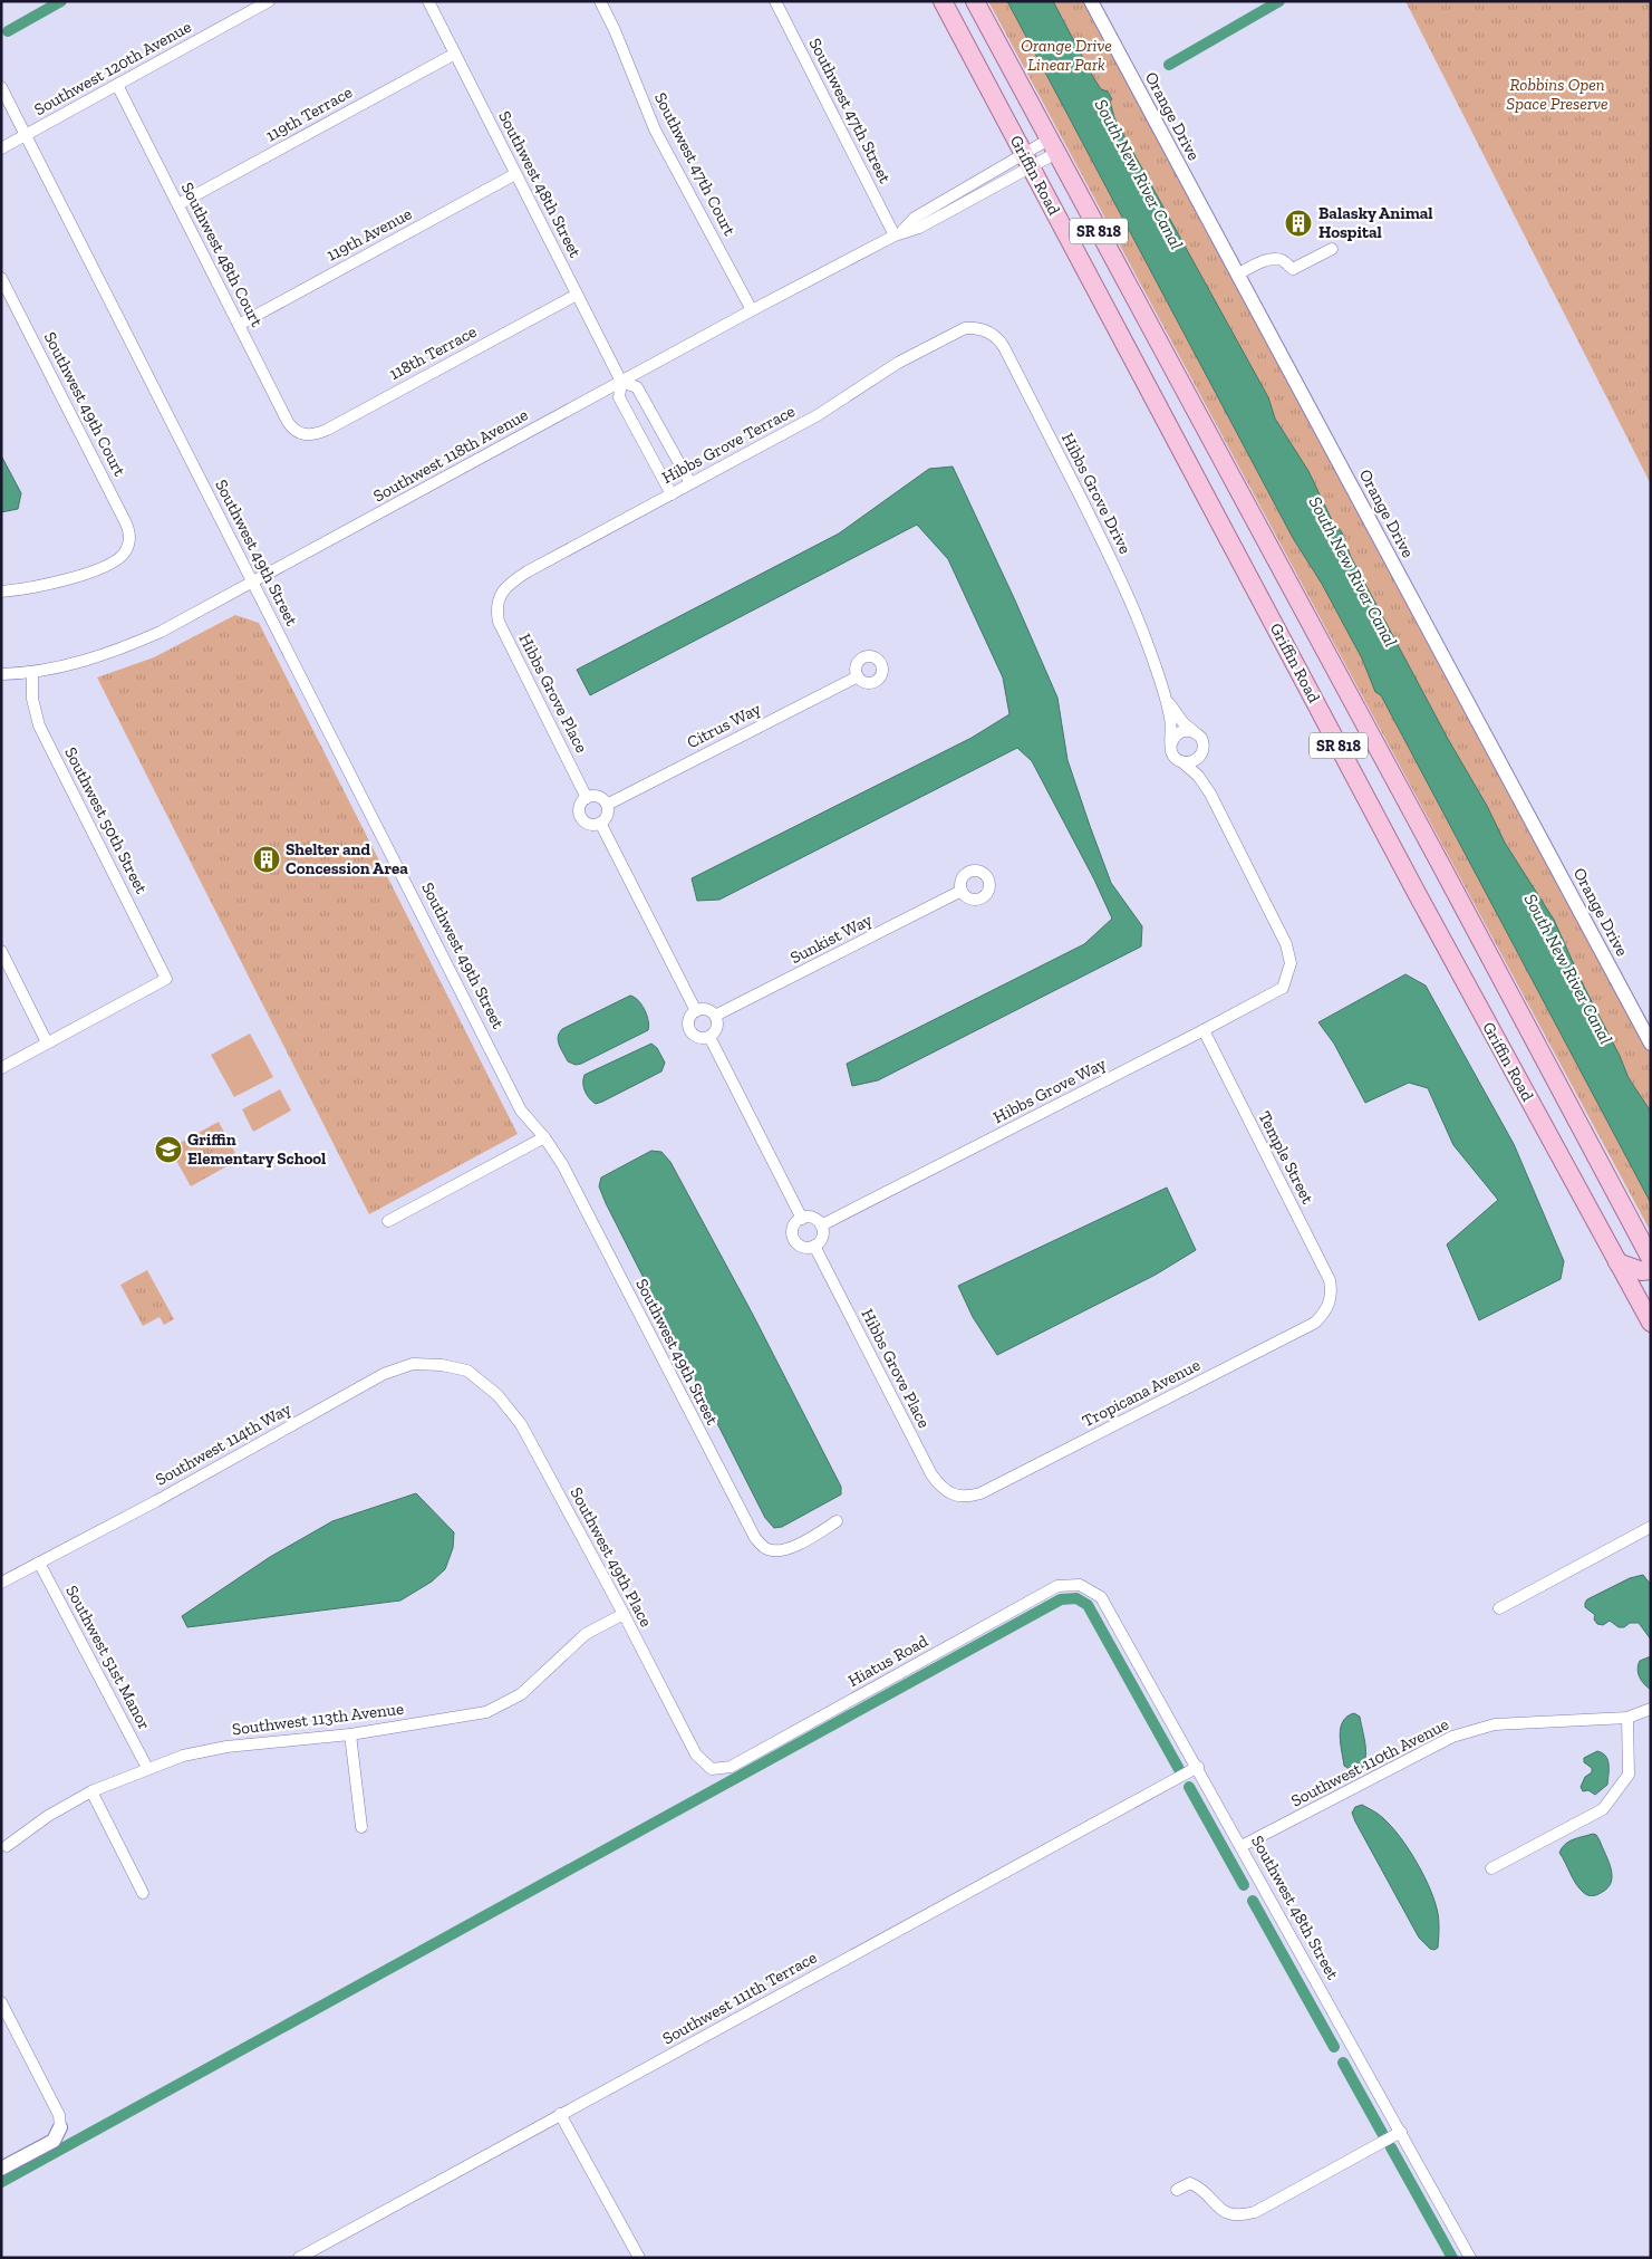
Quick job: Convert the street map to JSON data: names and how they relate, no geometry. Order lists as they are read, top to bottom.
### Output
{
  "streets": {
    "main road": ["Griffin Road", "SR 818"],
    "street": [
      "Southwest 120th Avenue",
      "Southwest 47th Street",
      "119th Terrace",
      "Orange Drive",
      "Southwest 47th Court",
      "Southwest 48th Street",
      "119th Avenue",
      "Southwest 48th Court",
      "118th Terrace",
      "Southwest 49th Court",
      "Hibbs Grove Terrace",
      "Southwest 118th Avenue",
      "Hibbs Grove Drive",
      "Southwest 49th Street",
      "Hibbs Grove Place",
      "Citrus Way",
      "Southwest 50th Street",
      "Sunkist Way",
      "Hibbs Grove Way",
      "Temple Street",
      "Tropicana Avenue",
      "Southwest 114th Way",
      "Southwest 49th Place",
      "Southwest 51st Manor",
      "Hiatus Road",
      "Southwest 113th Avenue",
      "Southwest 110th Avenue",
      "Southwest 111th Terrace"
    ]
  },
  "crossings": [
    ["Southwest 120th Avenue", "Southwest 48th Court"],
    ["Southwest 120th Avenue", "Southwest 49th Street"],
    ["Southwest 47th Street", "Southwest 118th Avenue"],
    ["119th Terrace", "Southwest 48th Street"],
    ["119th Terrace", "Southwest 48th Court"],
    ["Southwest 47th Court", "Southwest 118th Avenue"],
    ["Griffin Road", "Southwest 118th Avenue"],
    ["Southwest 48th Street", "119th Avenue"],
    ["Southwest 48th Street", "118th Terrace"],
    ["Southwest 48th Street", "Hibbs Grove Terrace"],
    ["Southwest 48th Street", "Southwest 118th Avenue"],
    ["Southwest 48th Street", "Hiatus Road"],
    ["Southwest 48th Street", "Southwest 110th Avenue"],
    ["Southwest 48th Street", "Southwest 111th Terrace"],
    ["119th Avenue", "Southwest 48th Court"],
    ["Southwest 48th Court", "118th Terrace"],
    ["Hibbs Grove Terrace", "Hibbs Grove Drive"],
    ["Hibbs Grove Terrace", "Hibbs Grove Place"],
    ["Southwest 118th Avenue", "Southwest 49th Street"],
    ["Southwest 118th Avenue", "Southwest 50th Street"],
    ["Hibbs Grove Place", "Citrus Way"],
    ["Hibbs Grove Place", "Hibbs Grove Way"],
    ["Hibbs Grove Place", "Tropicana Avenue"],
    ["Hibbs Grove Way", "Temple Street"],
    ["Temple Street", "Tropicana Avenue"],
    ["Southwest 114th Way", "Southwest 49th Place"],
    ["Southwest 114th Way", "Southwest 51st Manor"],
    ["Southwest 49th Place", "Hiatus Road"],
    ["Southwest 49th Place", "Southwest 113th Avenue"],
    ["Southwest 51st Manor", "Southwest 113th Avenue"]
  ],
  "water": ["South New River Canal"],
  "parks": ["Orange Drive Linear Park", "Robbins Open Space Preserve"],
  "places": {
    "building": ["Balasky Animal Hospital", "Shelter and Concession Area"],
    "school or university": ["Griffin Elementary School"]
  }
}
